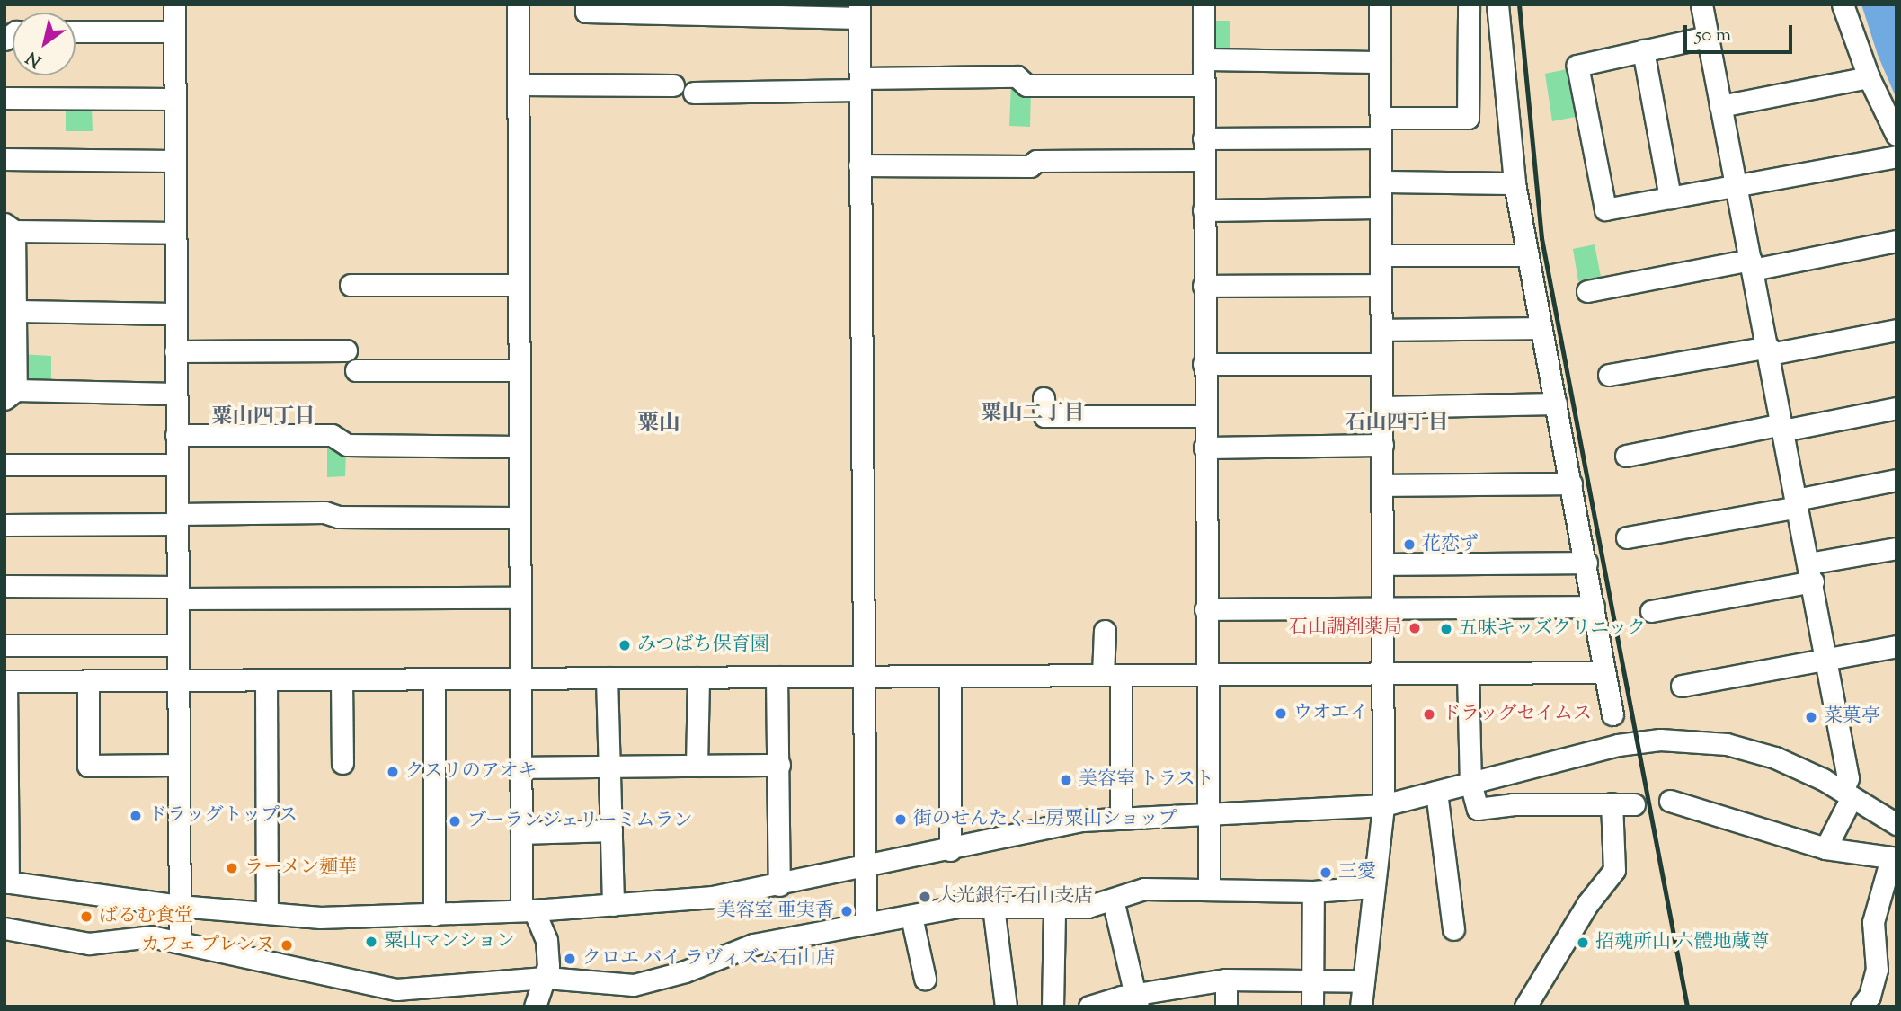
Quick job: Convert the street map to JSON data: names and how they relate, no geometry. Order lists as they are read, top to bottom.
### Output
{
  "districts": [
    "粟山二丁目",
    "粟山四丁目",
    "石山四丁目",
    "粟山"
  ],
  "places": [
    "花恋ず",
    "石山調剤薬局",
    "五味キッズクリニック",
    "みつばち保育園",
    "ウオエイ",
    "ドラッグセイムス",
    "菜菓亭",
    "クスリのアオキ",
    "美容室 トラスト",
    "ドラッグトップス",
    "街のせんたく工房粟山ショップ",
    "ブーランジェリーミムラン",
    "ラーメン麺華",
    "三愛",
    "大光銀行 石山支店",
    "美容室 亜実香",
    "ばるむ食堂",
    "粟山マンション",
    "招魂所山 六體地蔵尊",
    "カフェ プレンヌ",
    "クロエ バイ ラヴィズム石山店"
  ],
  "scale_bar": "50 m",
  "north": "bottom left"
}
